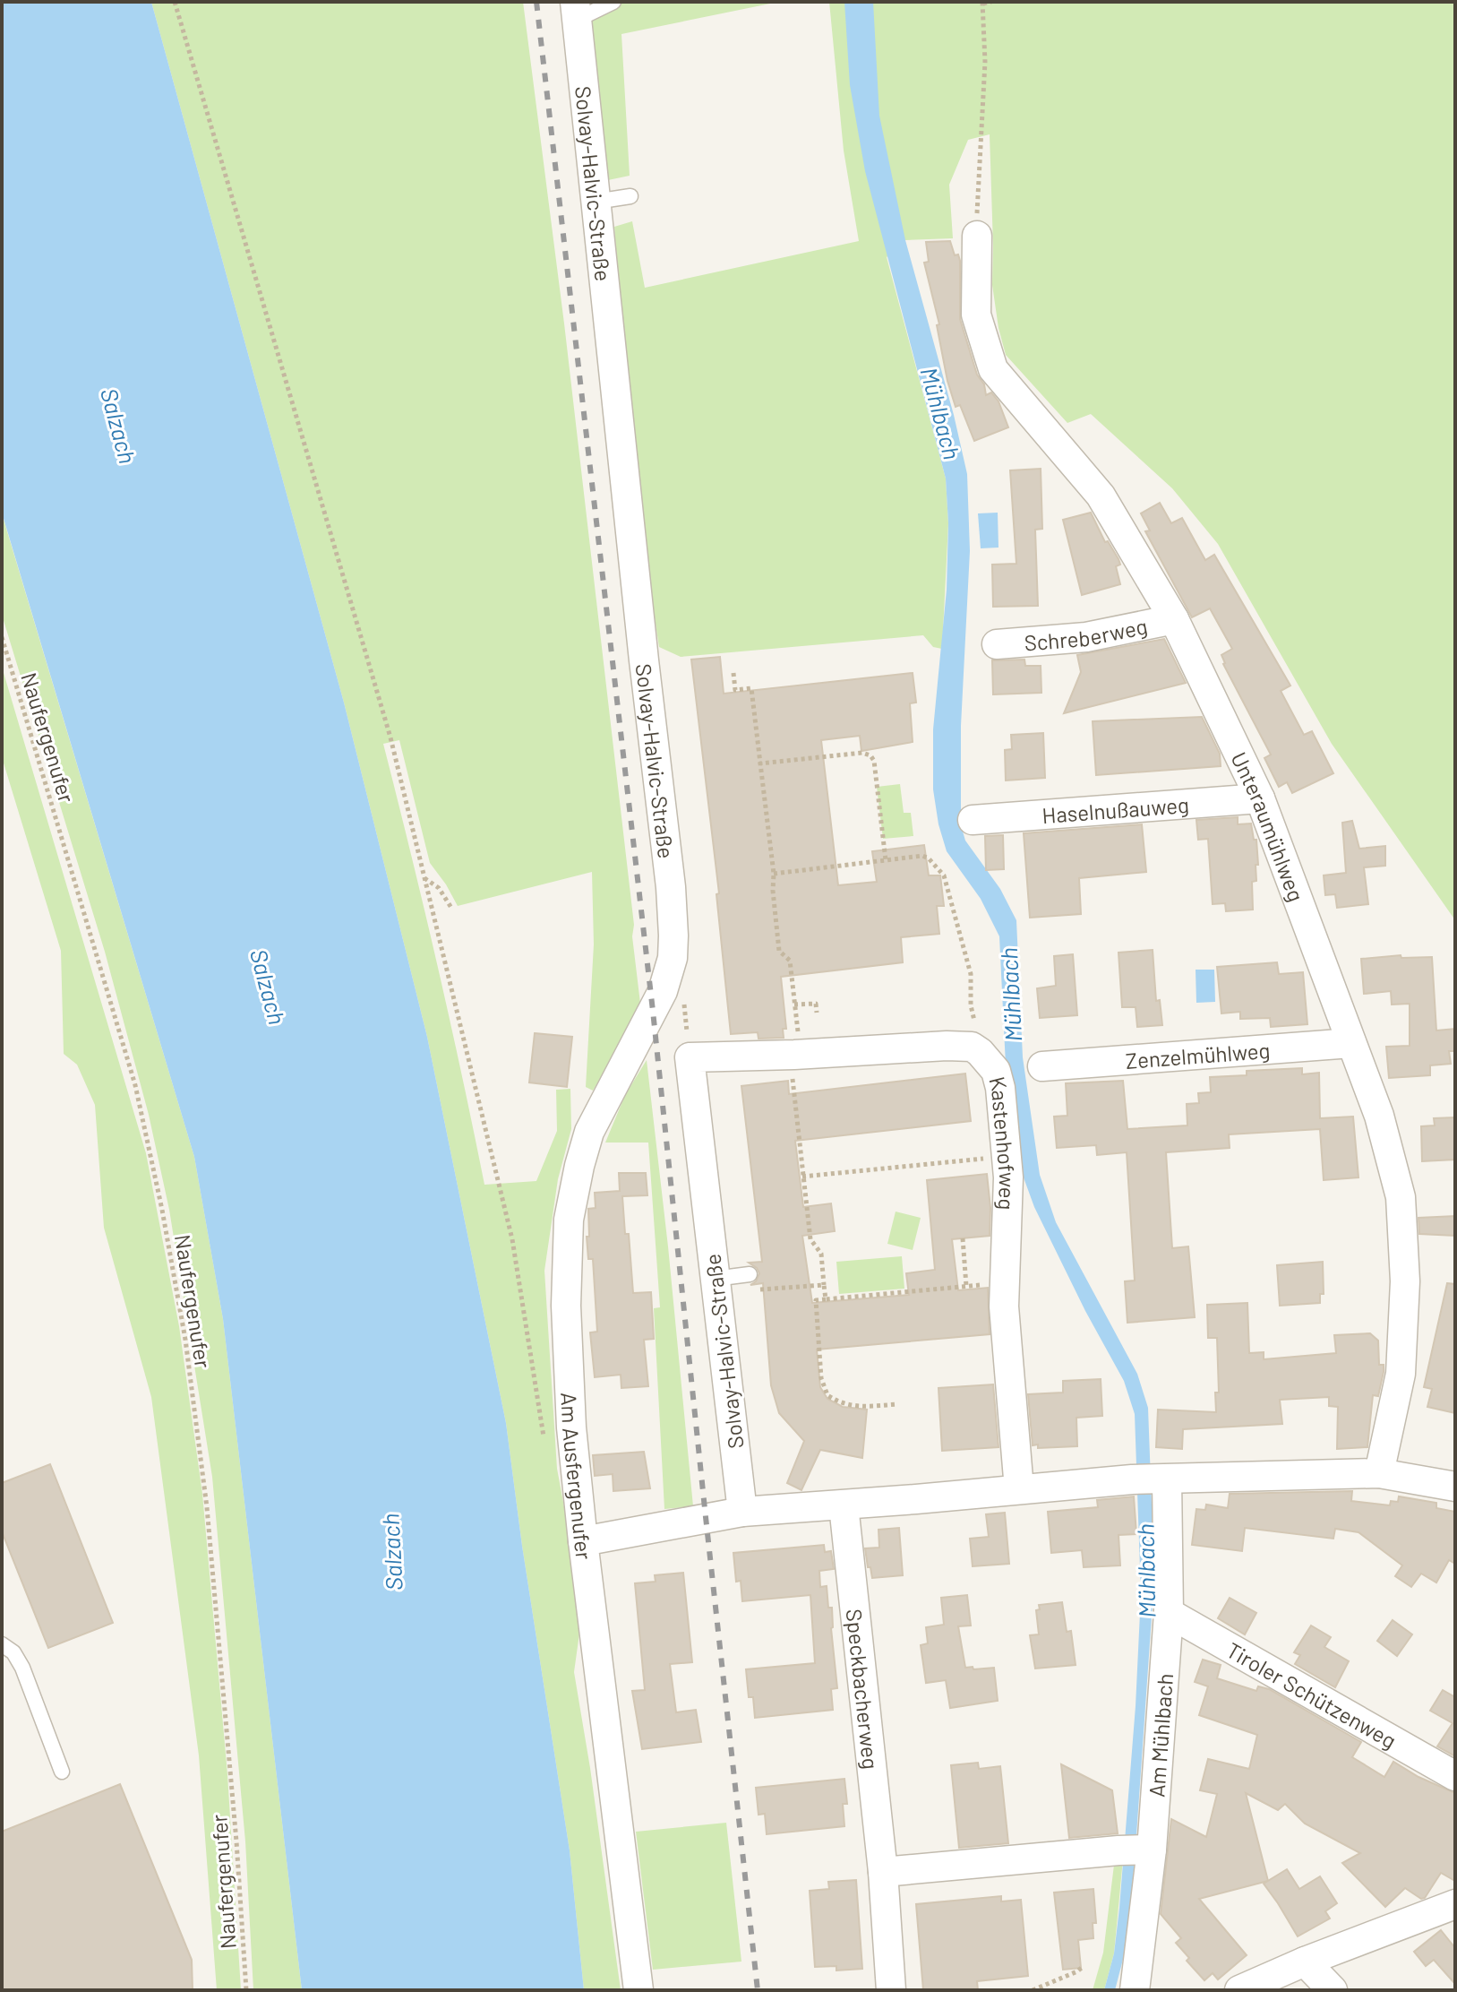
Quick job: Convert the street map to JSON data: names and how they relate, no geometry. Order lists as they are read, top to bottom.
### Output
{
  "streets": {
    "street": [
      "Solvay-Halvic-Straße",
      "Schreberweg",
      "Haselnußauweg",
      "Unteraumühlweg",
      "Zenzelmühlweg",
      "Kastenhofweg",
      "Am Ausfergenufer",
      "Speckbacherweg",
      "Tiroler Schützenweg",
      "Am Mühlbach"
    ],
    "path": ["Naufergenufer"]
  },
  "crossings": [
    ["Solvay-Halvic-Straße", "Am Ausfergenufer"],
    ["Schreberweg", "Unteraumühlweg"],
    ["Haselnußauweg", "Unteraumühlweg"],
    ["Unteraumühlweg", "Zenzelmühlweg"],
    ["Tiroler Schützenweg", "Am Mühlbach"]
  ],
  "water": ["Mühlbach", "Salzach"]
}
